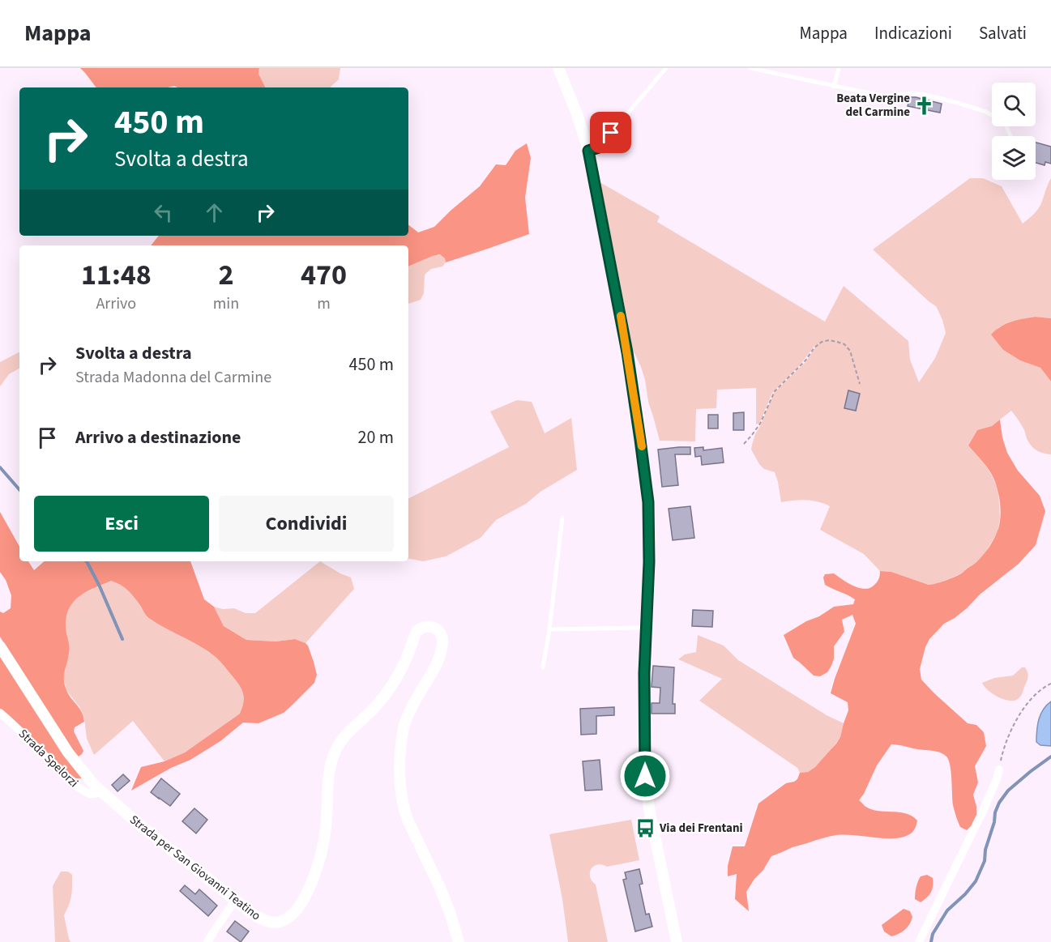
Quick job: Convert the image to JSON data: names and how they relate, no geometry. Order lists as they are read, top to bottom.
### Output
{
  "streets": {
    "street": ["Strada Spelorzi", "Strada per San Giovanni Teatino"]
  },
  "crossings": [
    ["Strada Spelorzi", "Strada per San Giovanni Teatino"]
  ],
  "places": {
    "church": ["Beata Vergine del Carmine"],
    "bus stop": ["Via dei Frentani"]
  },
  "page": {
    "header": "Mappa",
    "nav": ["Mappa", "Indicazioni", "Salvati"],
    "turn": ["450 m", "Svolta a destra"],
    "eta": [
      "11:48",
      "Arrivo",
      "2",
      "min",
      "470",
      "m"
    ],
    "list": [
      {
        "name": "Svolta a destra",
        "note": "Strada Madonna del Carmine",
        "value": "450 m"
      },
      {
        "name": "Arrivo a destinazione",
        "value": "20 m"
      }
    ],
    "buttons": ["Esci", "Condividi"]
  }
}
